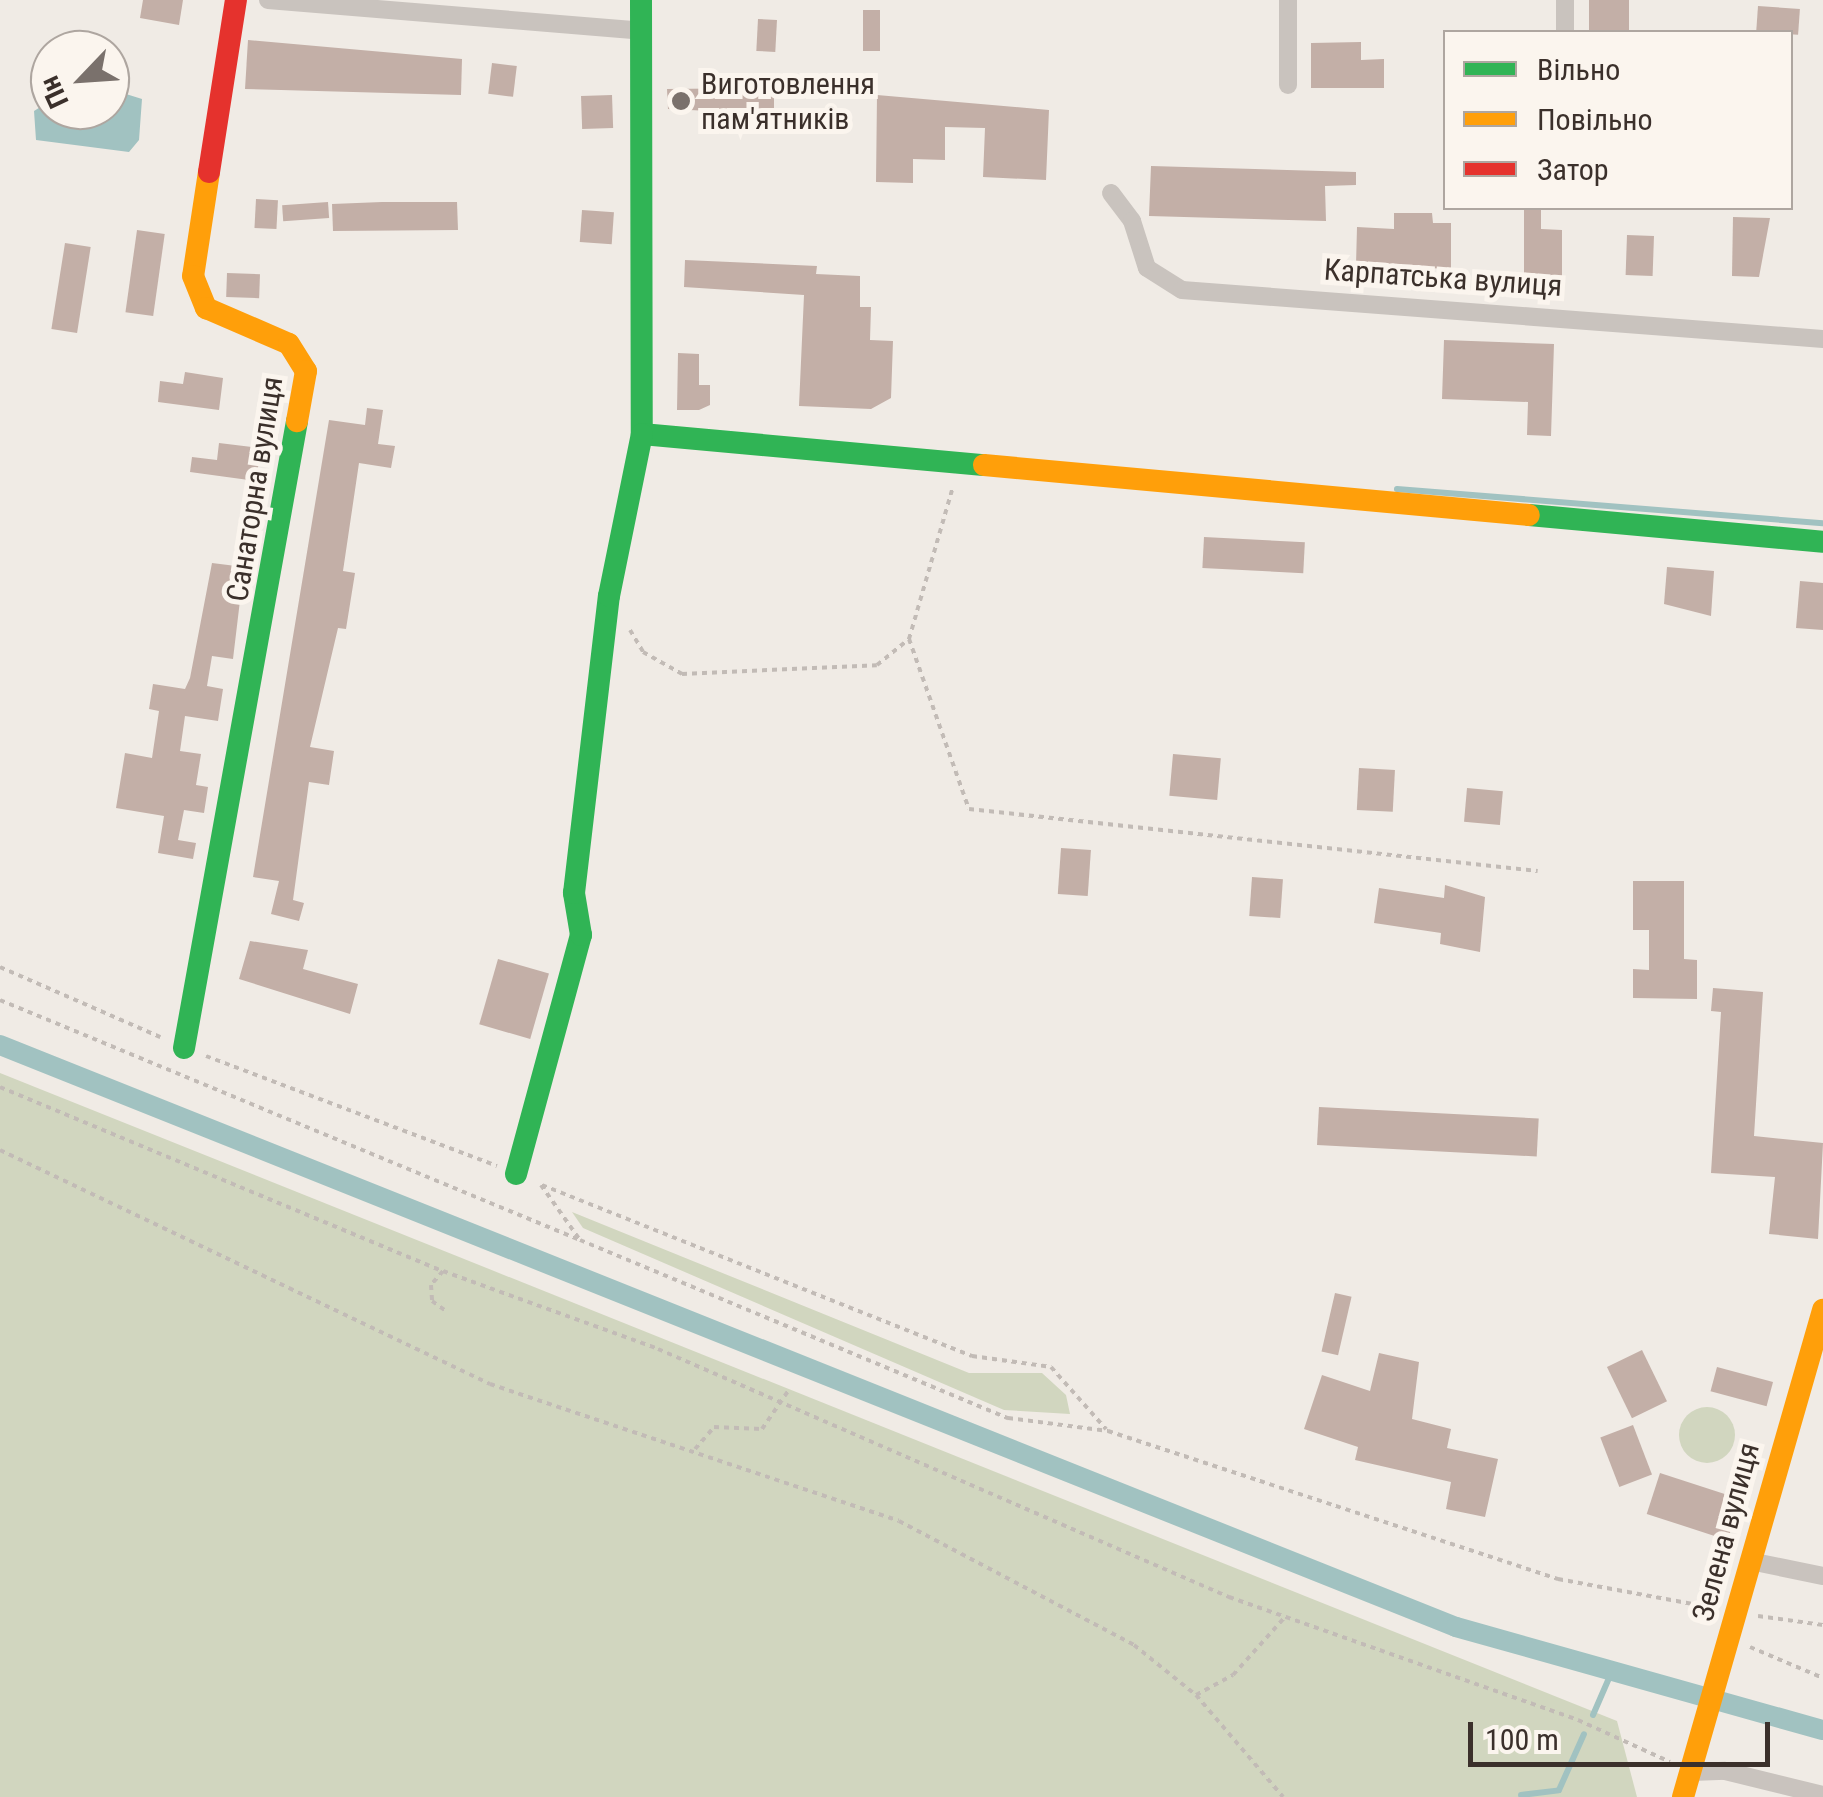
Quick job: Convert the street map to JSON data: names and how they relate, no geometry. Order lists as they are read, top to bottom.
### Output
{
  "streets": {
    "street": ["Карпатська вулиця", "Санаторна вулиця", "Зелена вулиця"]
  },
  "places": ["Виготовлення пам'ятників"],
  "legend": ["Вільно", "Повільно", "Затор"],
  "scale_bar": "100 m",
  "north": "bottom left"
}
